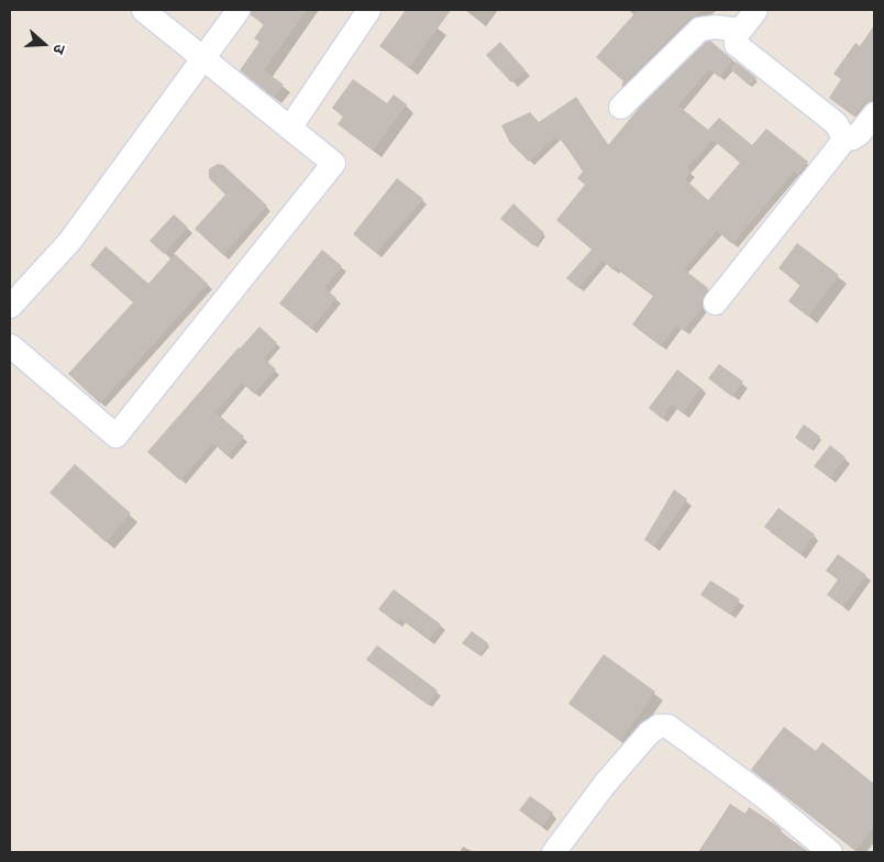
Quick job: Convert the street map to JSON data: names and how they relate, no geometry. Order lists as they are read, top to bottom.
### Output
{
  "north": "right"
}
